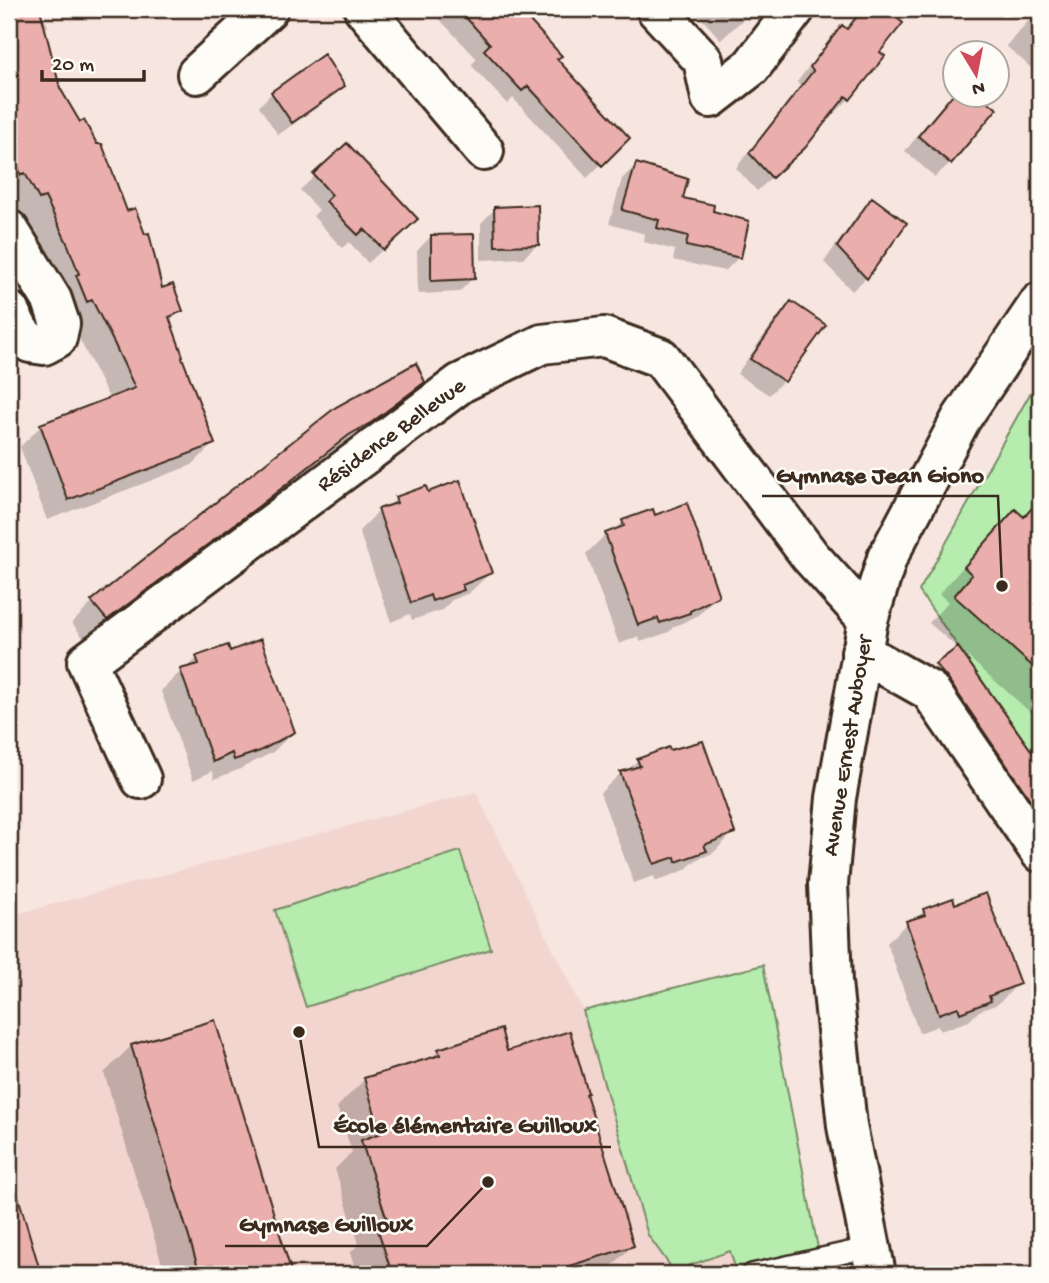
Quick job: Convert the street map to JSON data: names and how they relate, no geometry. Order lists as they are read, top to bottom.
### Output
{
  "streets": {
    "street": ["Résidence Bellevue", "Avenue Ernest Auboyer"]
  },
  "crossings": [
    ["Résidence Bellevue", "Avenue Ernest Auboyer"]
  ],
  "places": ["Gymnase Jean Giono", "École élémentaire Guilloux", "Gymnase Guilloux"],
  "scale_bar": "20 m",
  "north": "bottom"
}
